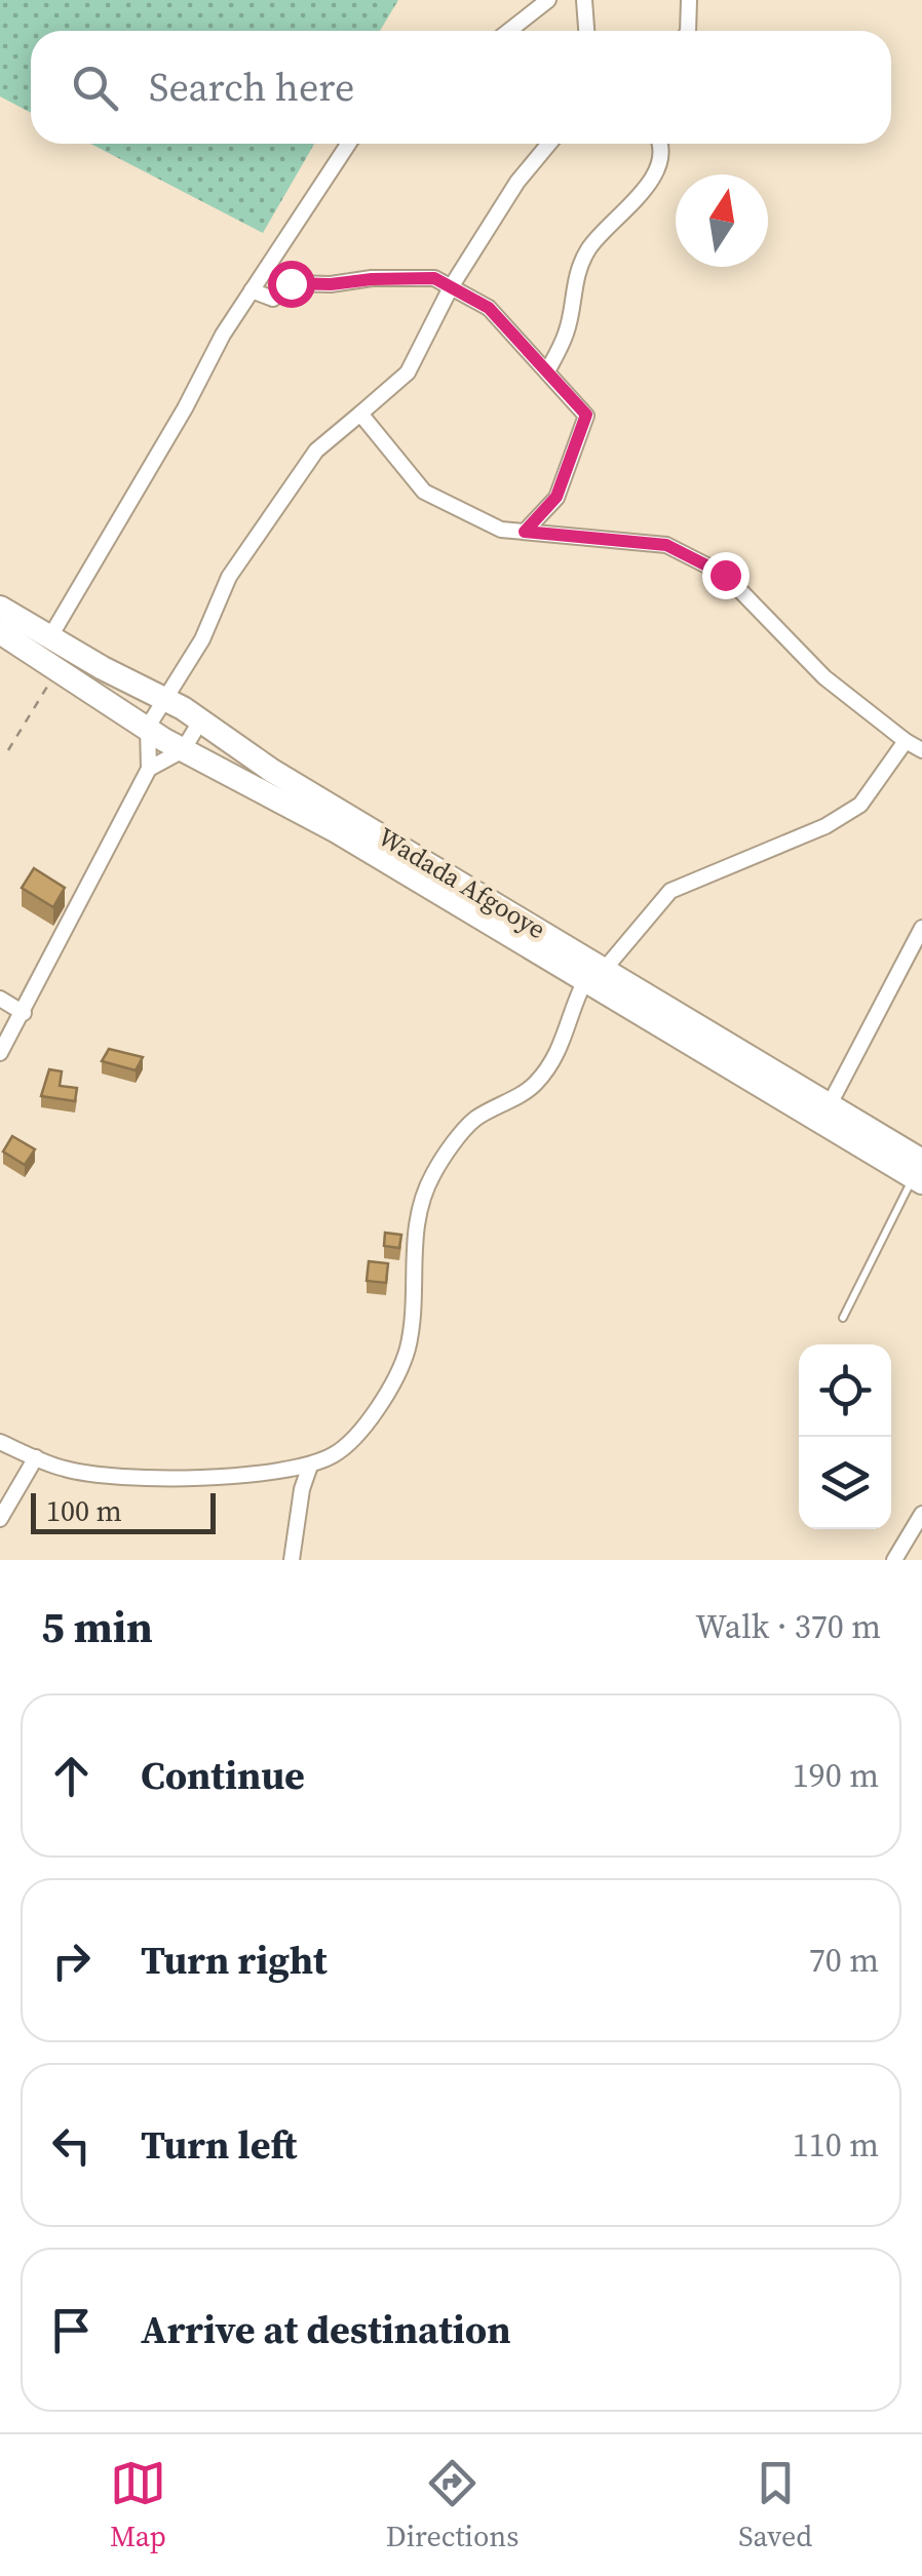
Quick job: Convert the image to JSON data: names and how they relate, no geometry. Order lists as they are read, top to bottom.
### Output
{
  "streets": {
    "highway": ["Wadada Afgooye"]
  },
  "scale_bar": "100 m",
  "north": "top",
  "page": {
    "search": "Search here",
    "scale": "100 m",
    "heading": ["5 min", "Walk · 370 m"],
    "list": [
      ["Continue", "190 m"],
      ["Turn right", "70 m"],
      ["Turn left", "110 m"],
      "Arrive at destination"
    ],
    "nav": ["Map", "Directions", "Saved"]
  }
}
